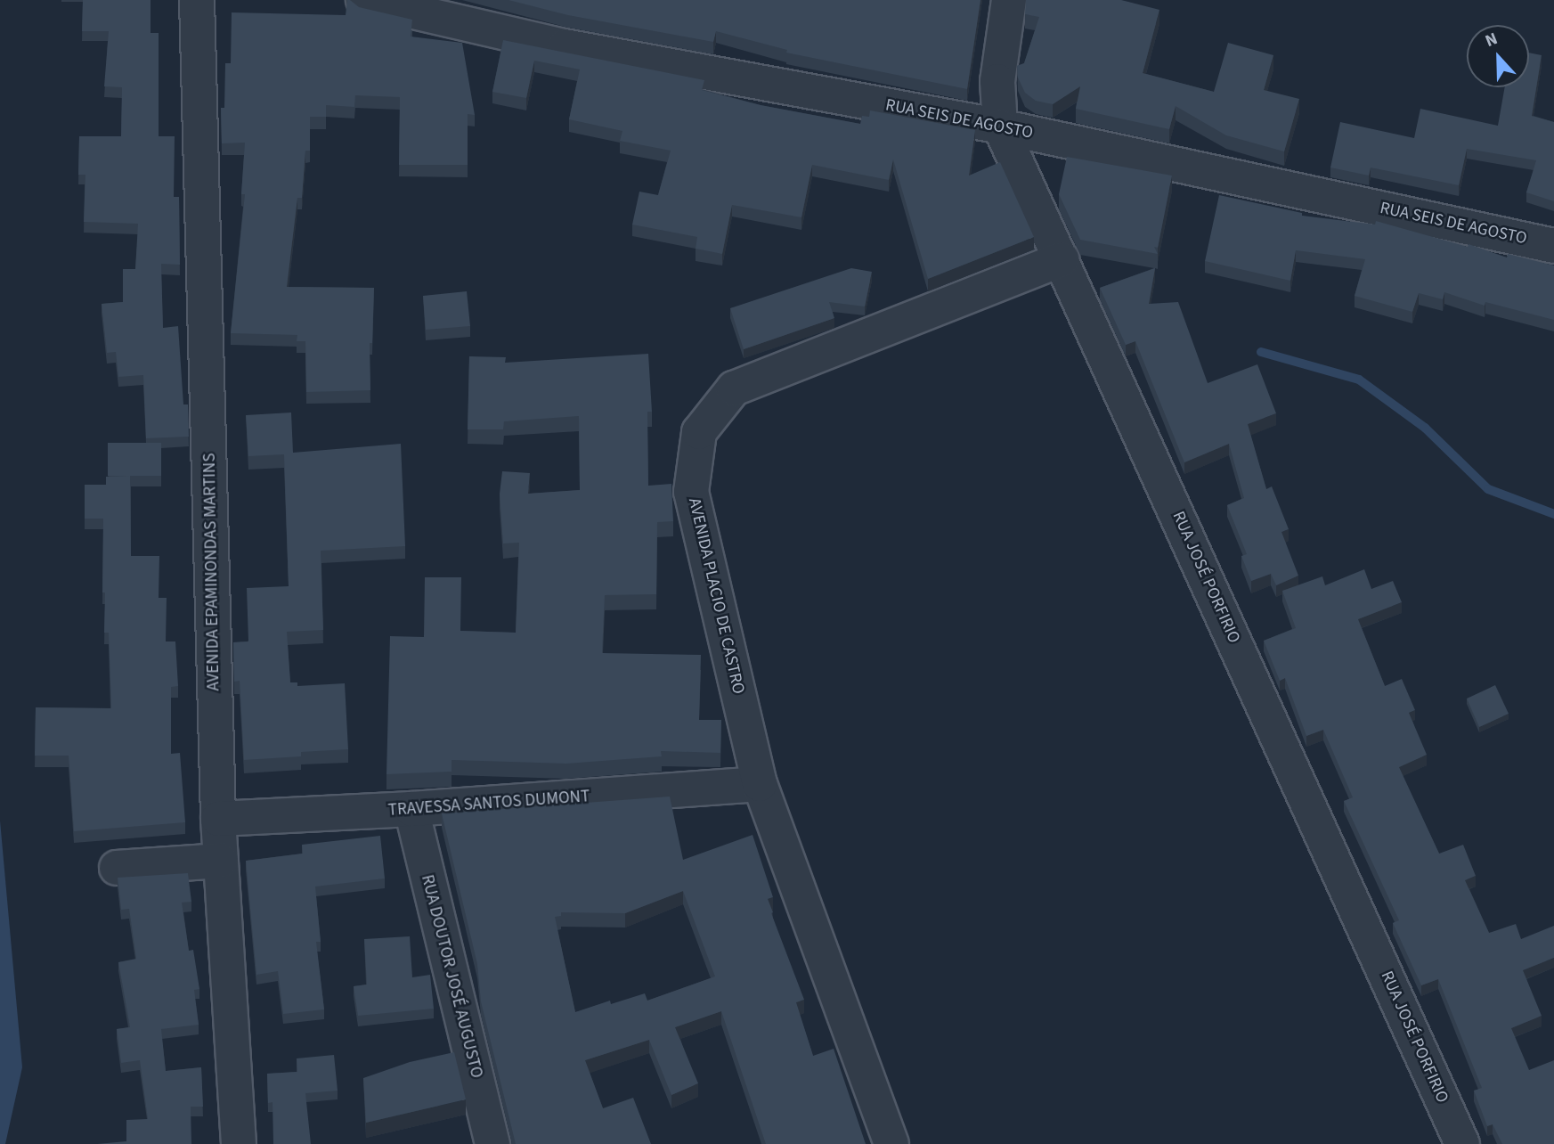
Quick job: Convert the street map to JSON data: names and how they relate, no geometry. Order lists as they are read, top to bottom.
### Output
{
  "streets": {
    "street": [
      "RUA SEIS DE AGOSTO",
      "AVENIDA EPAMINONDAS MARTINS",
      "RUA JOSÉ PORFIRIO",
      "AVENIDA PLACIO DE CASTRO",
      "TRAVESSA SANTOS DUMONT",
      "RUA DOUTOR JOSÉ AUGUSTO"
    ]
  },
  "crossings": [
    ["RUA SEIS DE AGOSTO", "RUA JOSÉ PORFIRIO"],
    ["AVENIDA EPAMINONDAS MARTINS", "TRAVESSA SANTOS DUMONT"],
    ["RUA JOSÉ PORFIRIO", "AVENIDA PLACIO DE CASTRO"],
    ["AVENIDA PLACIO DE CASTRO", "TRAVESSA SANTOS DUMONT"],
    ["TRAVESSA SANTOS DUMONT", "RUA DOUTOR JOSÉ AUGUSTO"]
  ],
  "north": "top"
}
